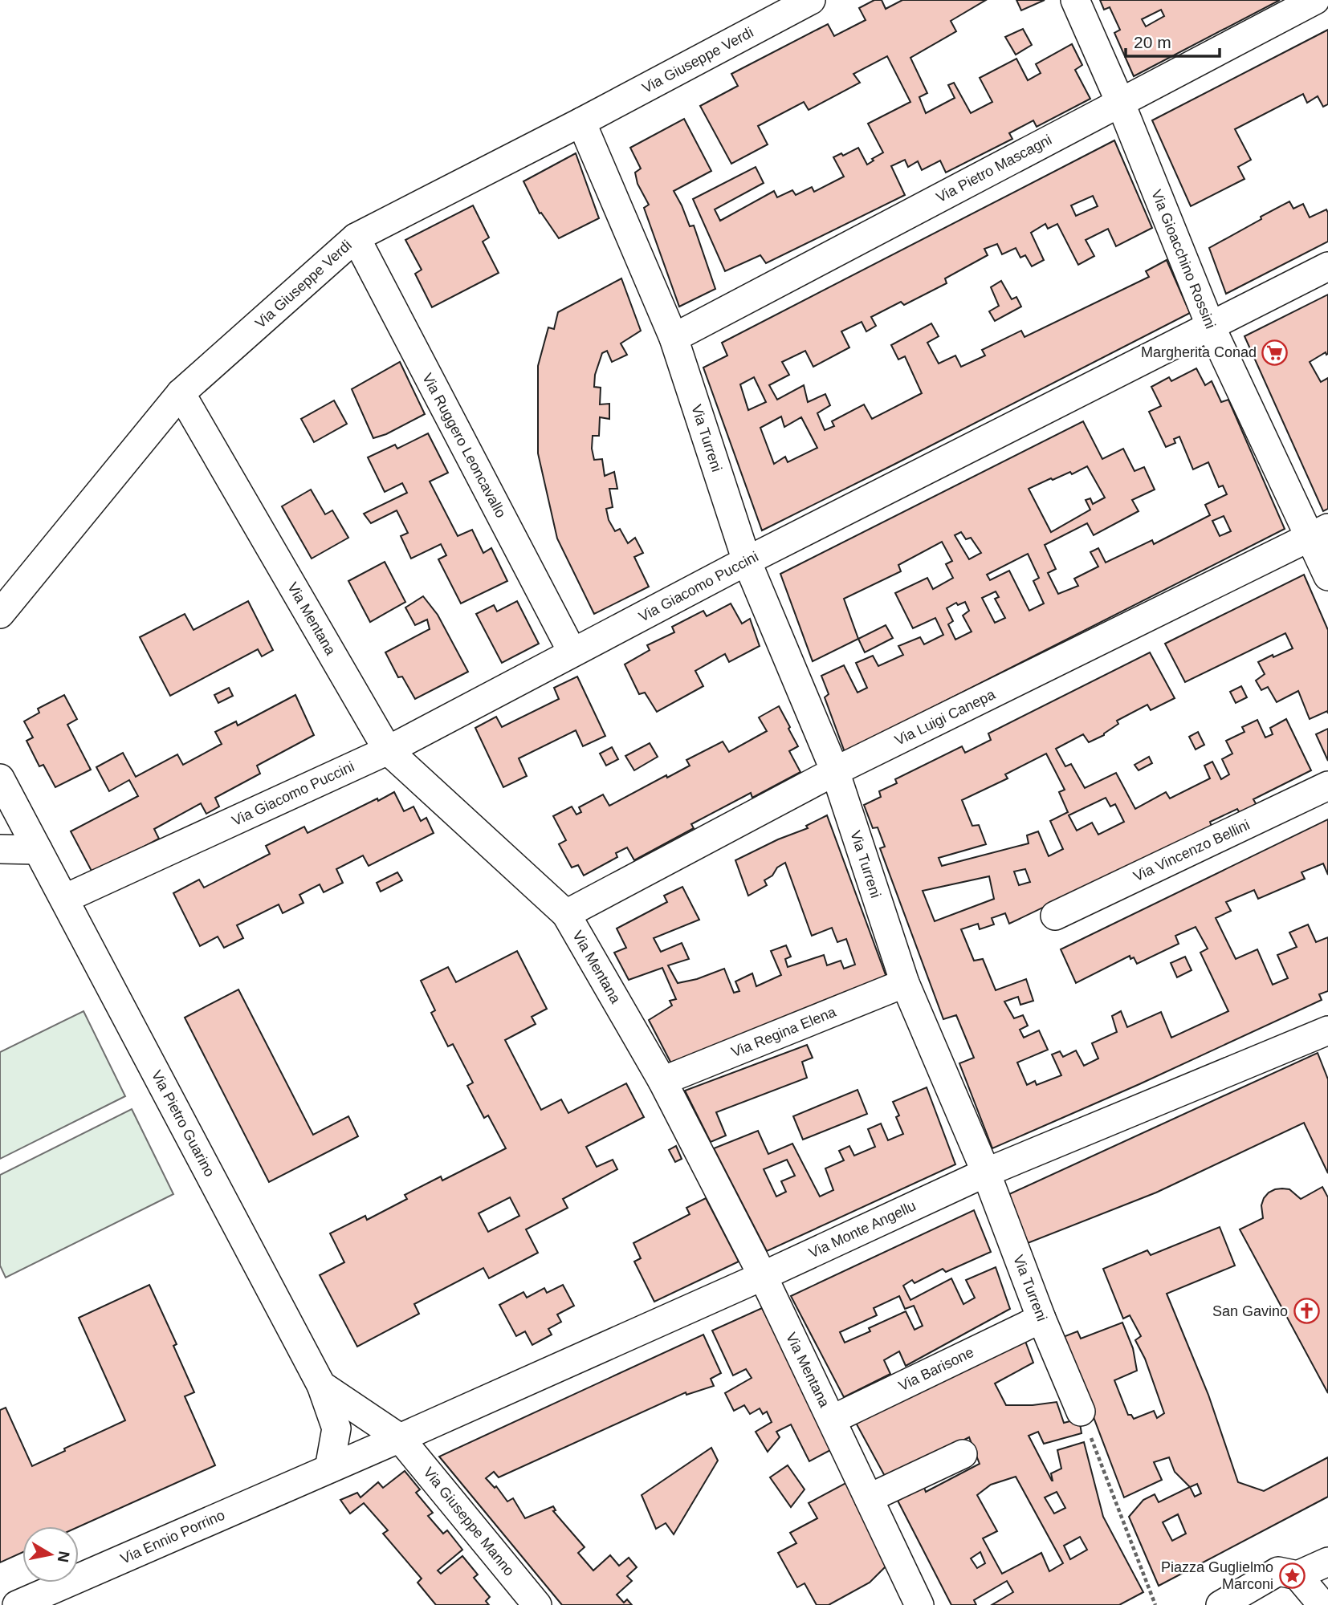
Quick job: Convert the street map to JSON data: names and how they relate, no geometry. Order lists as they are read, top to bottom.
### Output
{
  "streets": {
    "street": [
      "Via Giuseppe Verdi",
      "Via Pietro Mascagni",
      "Via Gioacchino Rossini",
      "Via Turreni",
      "Via Ruggero Leoncavallo",
      "Via Giacomo Puccini",
      "Via Mentana",
      "Via Luigi Canepa",
      "Via Vincenzo Bellini",
      "Via Regina Elena",
      "Via Pietro Guarino",
      "Via Monte Angellu",
      "Via Barisone",
      "Via Giuseppe Manno",
      "Via Ennio Porrino"
    ]
  },
  "crossings": [
    ["Via Giuseppe Verdi", "Via Turreni"],
    ["Via Giuseppe Verdi", "Via Ruggero Leoncavallo"],
    ["Via Giuseppe Verdi", "Via Mentana"],
    ["Via Pietro Mascagni", "Via Gioacchino Rossini"],
    ["Via Pietro Mascagni", "Via Turreni"],
    ["Via Gioacchino Rossini", "Via Giacomo Puccini"],
    ["Via Gioacchino Rossini", "Via Luigi Canepa"],
    ["Via Turreni", "Via Giacomo Puccini"],
    ["Via Turreni", "Via Luigi Canepa"],
    ["Via Turreni", "Via Regina Elena"],
    ["Via Turreni", "Via Monte Angellu"],
    ["Via Turreni", "Via Barisone"],
    ["Via Ruggero Leoncavallo", "Via Giacomo Puccini"],
    ["Via Giacomo Puccini", "Via Mentana"],
    ["Via Giacomo Puccini", "Via Pietro Guarino"],
    ["Via Mentana", "Via Luigi Canepa"],
    ["Via Mentana", "Via Regina Elena"],
    ["Via Mentana", "Via Monte Angellu"],
    ["Via Mentana", "Via Barisone"],
    ["Via Pietro Guarino", "Via Monte Angellu"],
    ["Via Pietro Guarino", "Via Giuseppe Manno"],
    ["Via Pietro Guarino", "Via Ennio Porrino"],
    ["Via Monte Angellu", "Via Giuseppe Manno"],
    ["Via Monte Angellu", "Via Ennio Porrino"],
    ["Via Giuseppe Manno", "Via Ennio Porrino"]
  ],
  "places": {
    "supermarket": ["Margherita Conad"],
    "church": ["San Gavino"],
    "place": ["Piazza Guglielmo Marconi"]
  },
  "scale_bar": "20 m",
  "north": "right"
}
